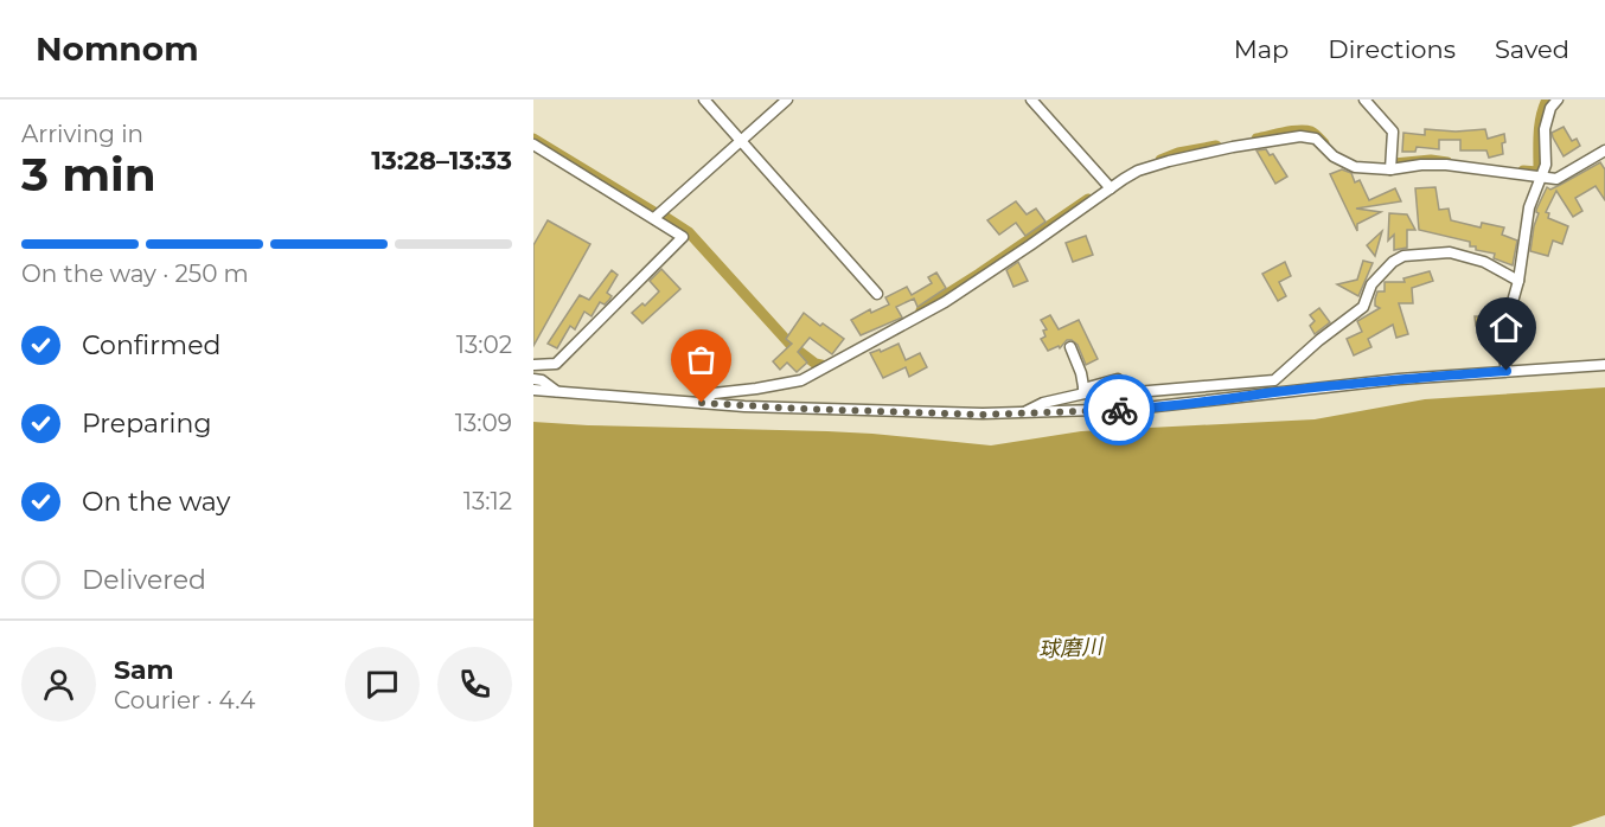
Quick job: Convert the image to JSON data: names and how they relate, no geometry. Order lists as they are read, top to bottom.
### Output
{
  "water": ["球磨川"],
  "page": {
    "header": "Nomnom",
    "nav": ["Map", "Directions", "Saved"],
    "heading": ["3 min", "Arriving in", "13:28–13:33"],
    "panel": ["Sam", "Courier · 4.4"],
    "bar": "On the way · 250 m",
    "list": [
      ["Confirmed", "13:02"],
      ["Preparing", "13:09"],
      ["On the way", "13:12"],
      "Delivered"
    ]
  }
}
